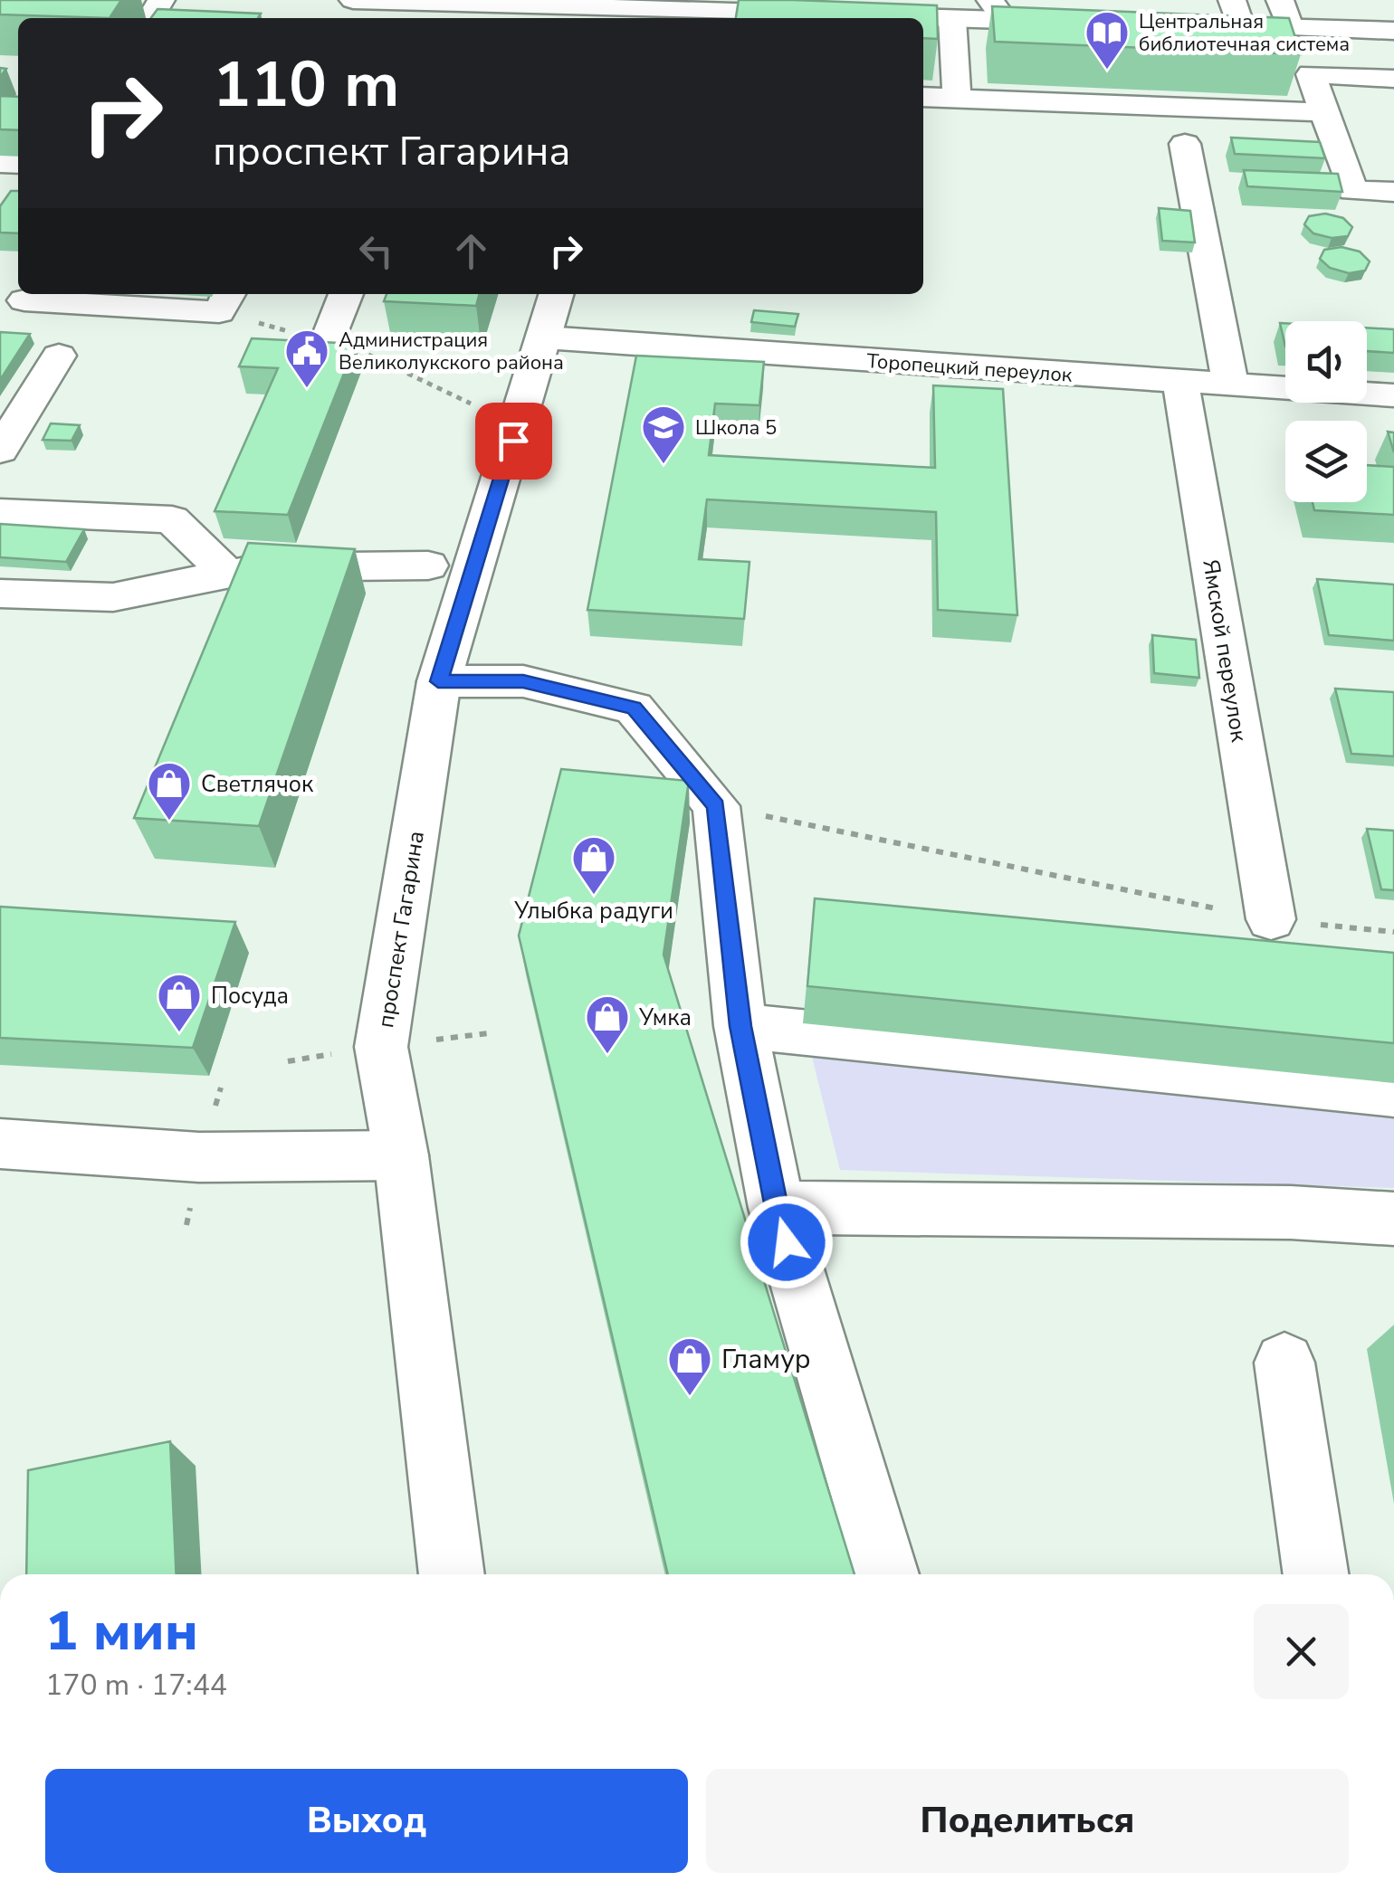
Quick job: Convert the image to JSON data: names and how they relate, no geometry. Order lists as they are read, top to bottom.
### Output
{
  "streets": {
    "main road": ["Торопецкий переулок", "Ямской переулок", "проспект Гагарина"]
  },
  "crossings": [
    ["Торопецкий переулок", "Ямской переулок"],
    ["Торопецкий переулок", "проспект Гагарина"]
  ],
  "places": {
    "library": ["Центральная библиотечная система"],
    "public building": ["Администрация Великолукского района"],
    "school or university": ["Школа 5"],
    "shop": [
      "Светлячок",
      "Улыбка радуги",
      "Посуда",
      "Умка",
      "Гламур"
    ]
  },
  "page": {
    "turn": ["110 m", "проспект Гагарина"],
    "heading": ["1 мин", "170 m · 17:44"],
    "buttons": ["Выход", "Поделиться"]
  }
}
